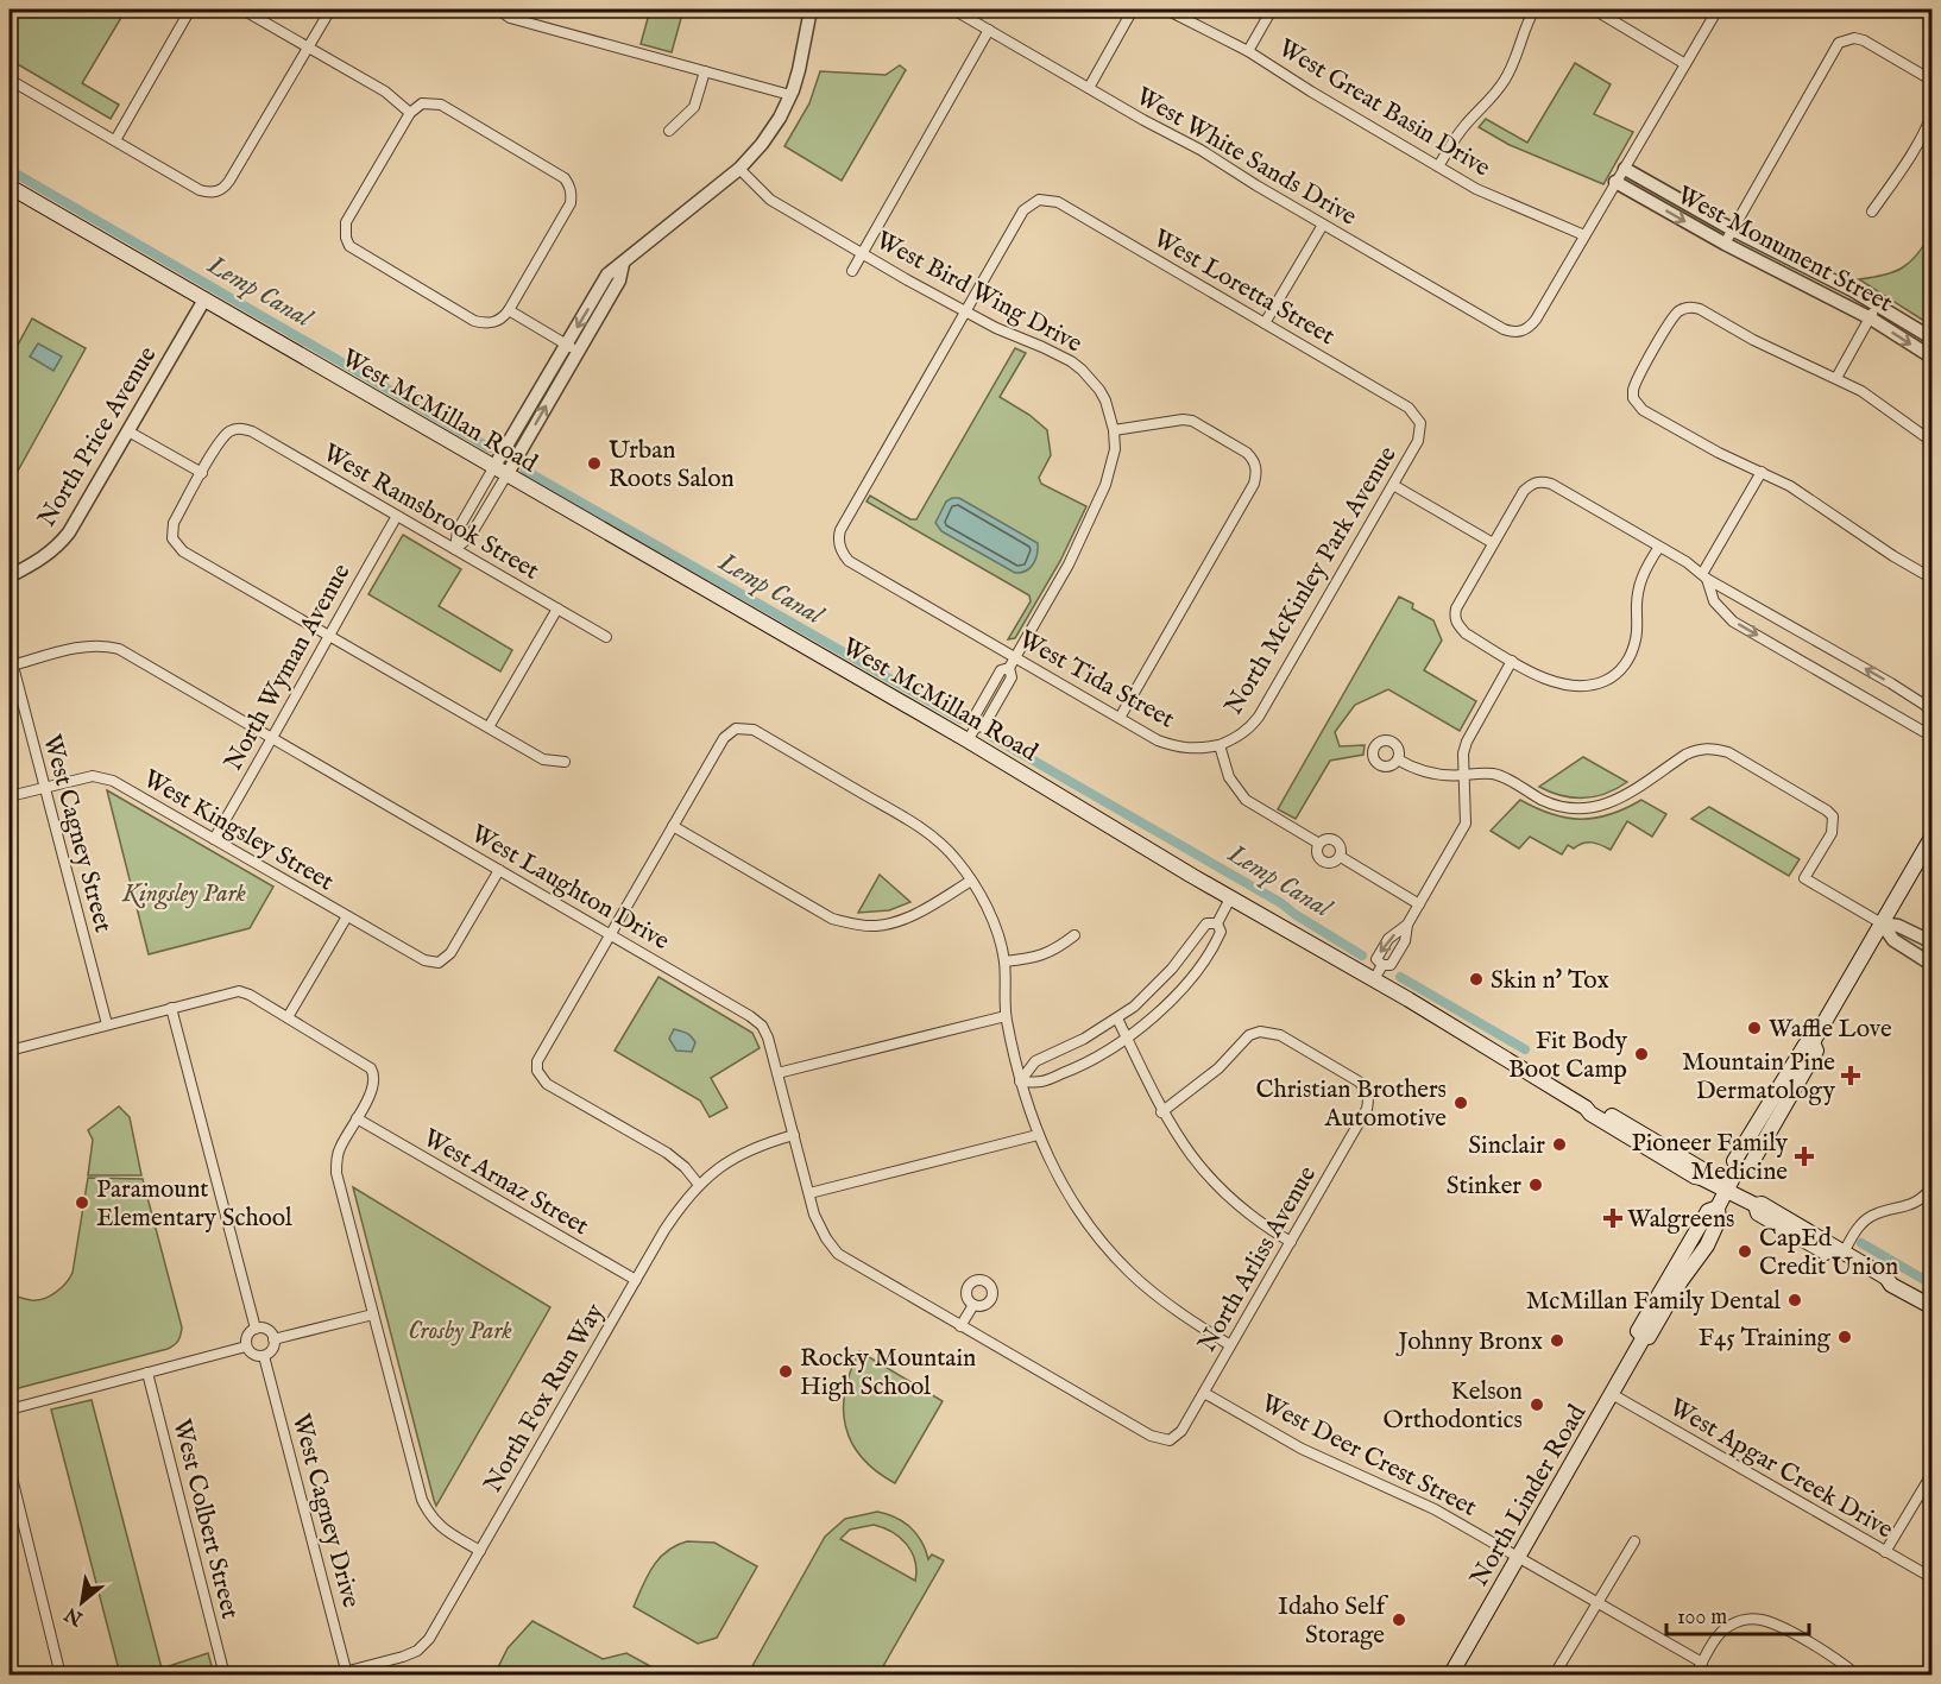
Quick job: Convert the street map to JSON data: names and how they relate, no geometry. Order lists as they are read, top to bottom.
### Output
{
  "streets": {
    "main road": ["West McMillan Road", "North Linder Road"],
    "street": [
      "West Great Basin Drive",
      "West White Sands Drive",
      "West Monument Street",
      "West Loretta Street",
      "West Bird Wing Drive",
      "North Price Avenue",
      "West Ramsbrook Street",
      "North McKinley Park Avenue",
      "North Wyman Avenue",
      "West Tida Street",
      "West Kingsley Street",
      "West Cagney Street",
      "West Laughton Drive",
      "West Arnaz Street",
      "North Arliss Avenue",
      "North Fox Run Way",
      "West Deer Crest Street",
      "West Apgar Creek Drive",
      "West Cagney Drive",
      "West Colbert Street"
    ]
  },
  "crossings": [
    ["West Great Basin Drive", "West White Sands Drive"],
    ["West Loretta Street", "West Bird Wing Drive"],
    ["West Loretta Street", "North McKinley Park Avenue"],
    ["West Loretta Street", "West Tida Street"],
    ["West Bird Wing Drive", "West Tida Street"],
    ["West McMillan Road", "North Price Avenue"],
    ["West McMillan Road", "North Linder Road"],
    ["West Ramsbrook Street", "North Wyman Avenue"],
    ["North McKinley Park Avenue", "West Tida Street"],
    ["North Wyman Avenue", "West Kingsley Street"],
    ["North Wyman Avenue", "West Laughton Drive"],
    ["West Kingsley Street", "West Cagney Street"],
    ["West Kingsley Street", "West Laughton Drive"],
    ["West Cagney Street", "West Laughton Drive"],
    ["West Laughton Drive", "North Arliss Avenue"],
    ["West Laughton Drive", "North Fox Run Way"],
    ["West Arnaz Street", "North Fox Run Way"],
    ["North Arliss Avenue", "West Deer Crest Street"],
    ["North Fox Run Way", "West Cagney Drive"],
    ["West Deer Crest Street", "North Linder Road"],
    ["West Apgar Creek Drive", "North Linder Road"]
  ],
  "water": ["Lemp Canal"],
  "parks": ["Kingsley Park", "Crosby Park"],
  "places": {
    "other": [
      "Urban Roots Salon",
      "Skin n' Tox",
      "Waffle Love",
      "Fit Body Boot Camp",
      "Christian Brothers Automotive",
      "Sinclair",
      "Stinker",
      "Paramount Elementary School",
      "CapEd Credit Union",
      "McMillan Family Dental",
      "F45 Training",
      "Johnny Bronx",
      "Rocky Mountain High School",
      "Kelson Orthodontics",
      "Idaho Self Storage"
    ],
    "health": ["Mountain Pine Dermatology", "Pioneer Family Medicine", "Walgreens"]
  },
  "scale_bar": "100 m",
  "north": "bottom left"
}
